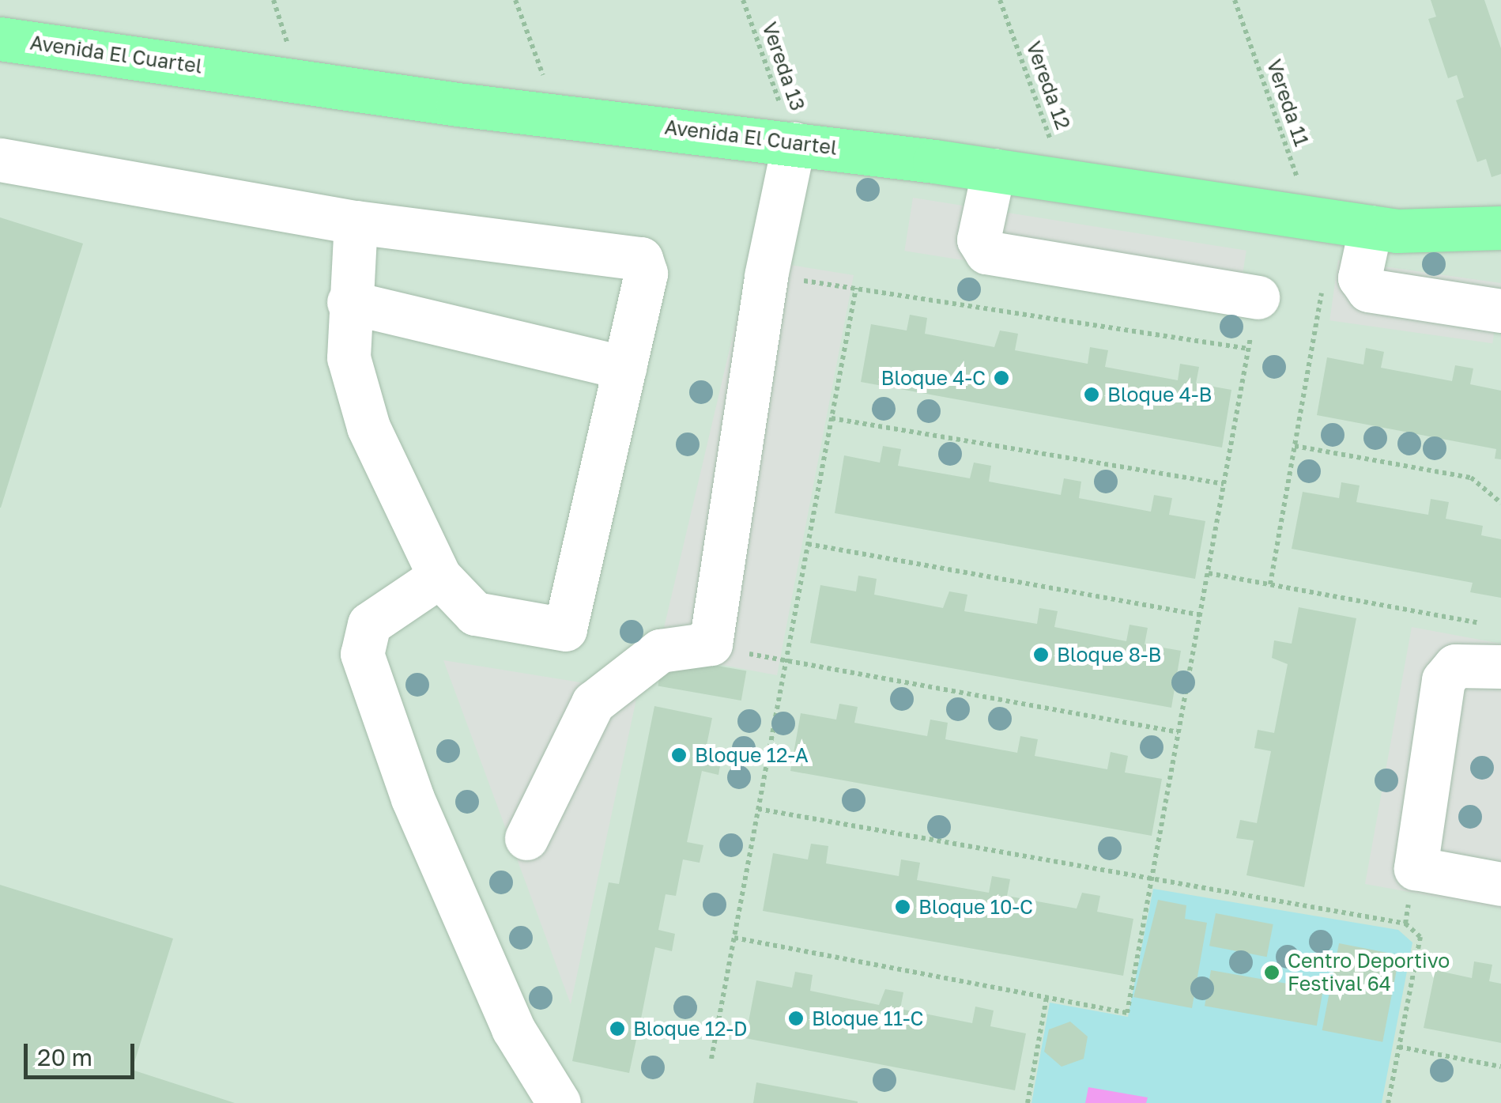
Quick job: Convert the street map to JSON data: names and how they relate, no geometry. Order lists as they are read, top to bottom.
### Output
{
  "streets": {
    "main road": ["Avenida El Cuartel"],
    "path": ["Vereda 13", "Vereda 12", "Vereda 11"]
  },
  "crossings": [
    ["Avenida El Cuartel", "Vereda 13"],
    ["Avenida El Cuartel", "Vereda 12"],
    ["Avenida El Cuartel", "Vereda 11"]
  ],
  "places": [
    "Bloque 4-C",
    "Bloque 4-B",
    "Bloque 8-B",
    "Bloque 12-A",
    "Bloque 10-C",
    "Centro Deportivo Festival 64",
    "Bloque 11-C",
    "Bloque 12-D"
  ],
  "scale_bar": "20 m"
}
